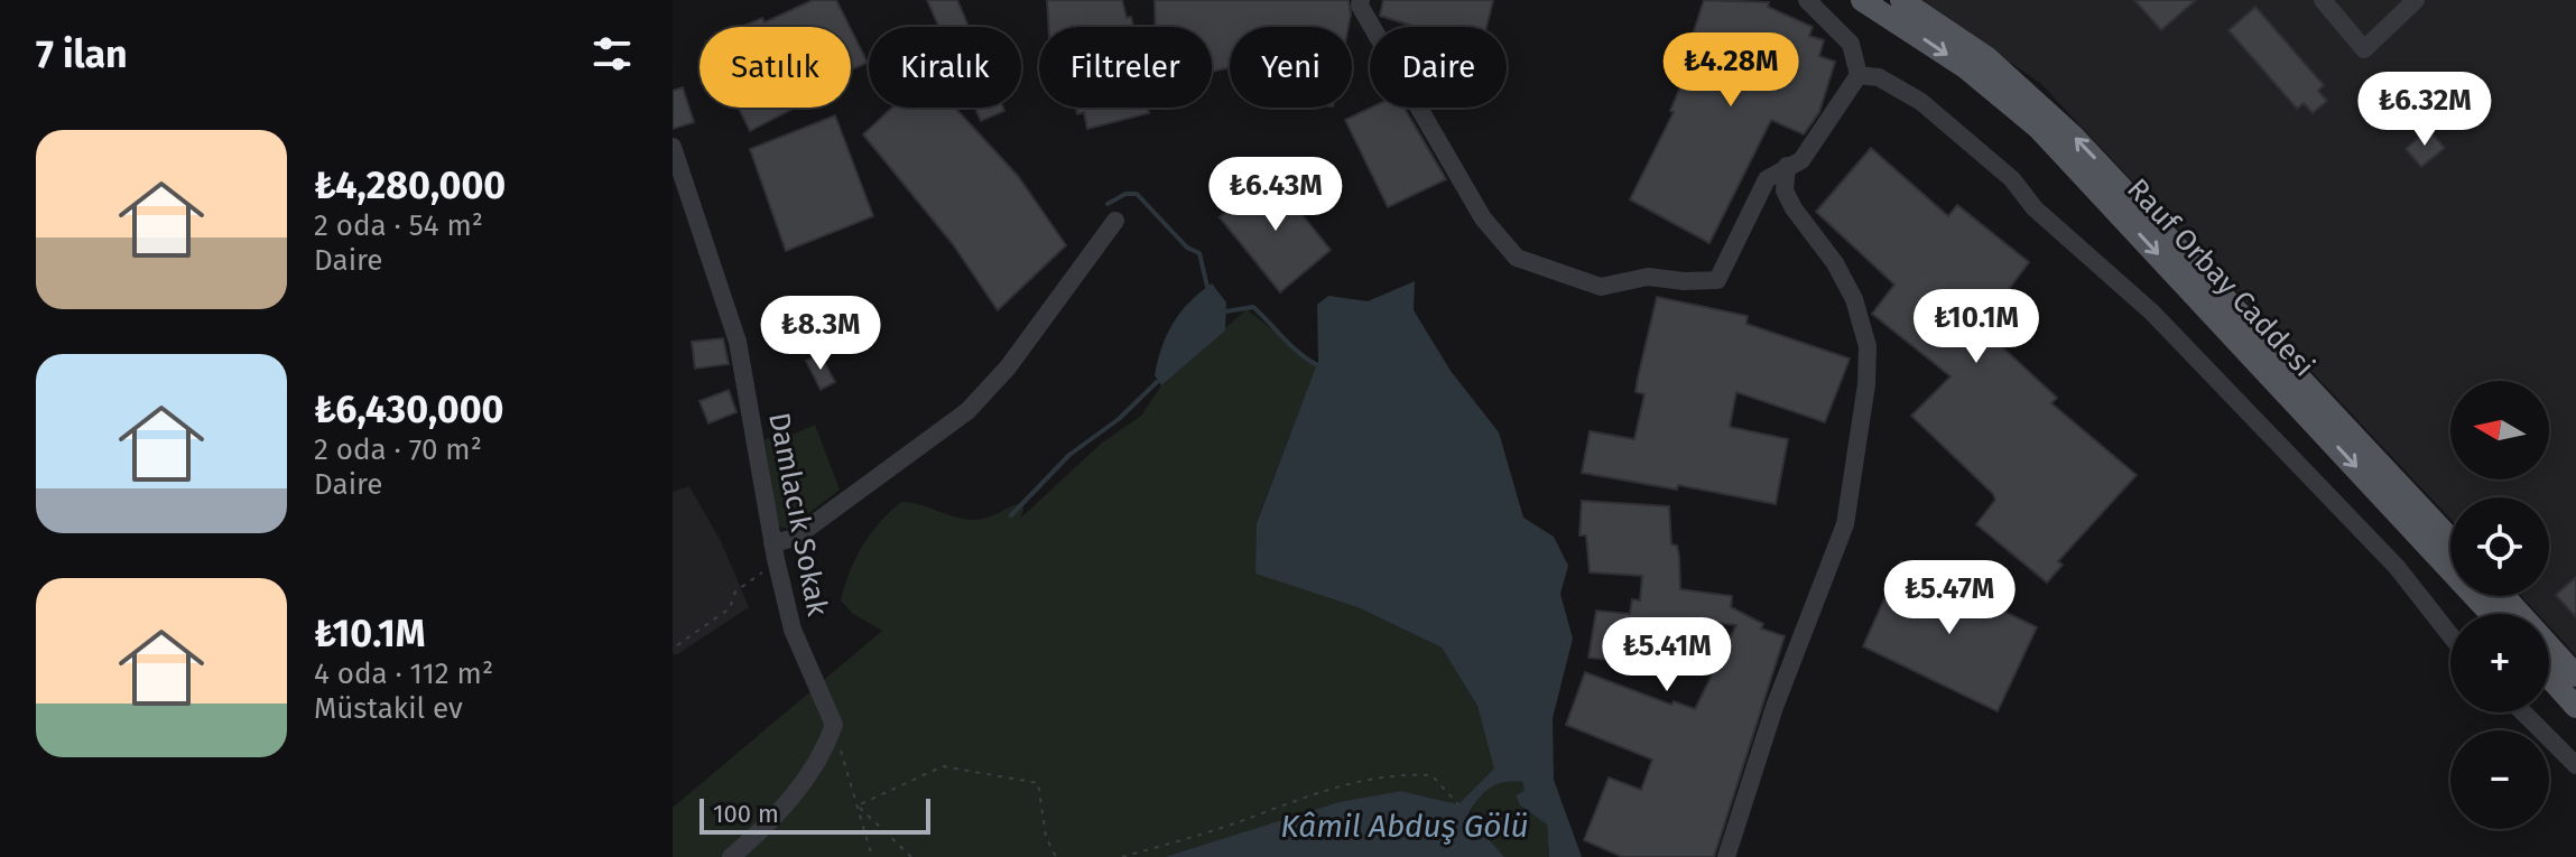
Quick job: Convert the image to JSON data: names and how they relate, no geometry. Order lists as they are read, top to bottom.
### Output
{
  "streets": {
    "main road": ["Rauf Orbay Caddesi"],
    "street": ["Damlacık Sokak"]
  },
  "water": ["Kâmil Abduş Gölü"],
  "scale_bar": "100 m",
  "north": "left",
  "page": {
    "heading": "7 ilan",
    "chip": [
      "Satılık",
      "Kiralık",
      "Filtreler",
      "Yeni",
      "Daire"
    ],
    "price": [
      "₺4.28M",
      "₺6.32M",
      "₺6.43M",
      "₺10.1M",
      "₺8.3M",
      "₺5.47M",
      "₺5.41M"
    ],
    "list": [
      {
        "name": "₺4,280,000",
        "note": "2 oda · 54 m² · Daire"
      },
      {
        "name": "₺6,430,000",
        "note": "2 oda · 70 m² · Daire"
      },
      {
        "name": "₺10.1M",
        "note": "4 oda · 112 m² · Müstakil ev"
      }
    ],
    "map_buttons": ["+", "−"],
    "scale": "100 m"
  }
}
